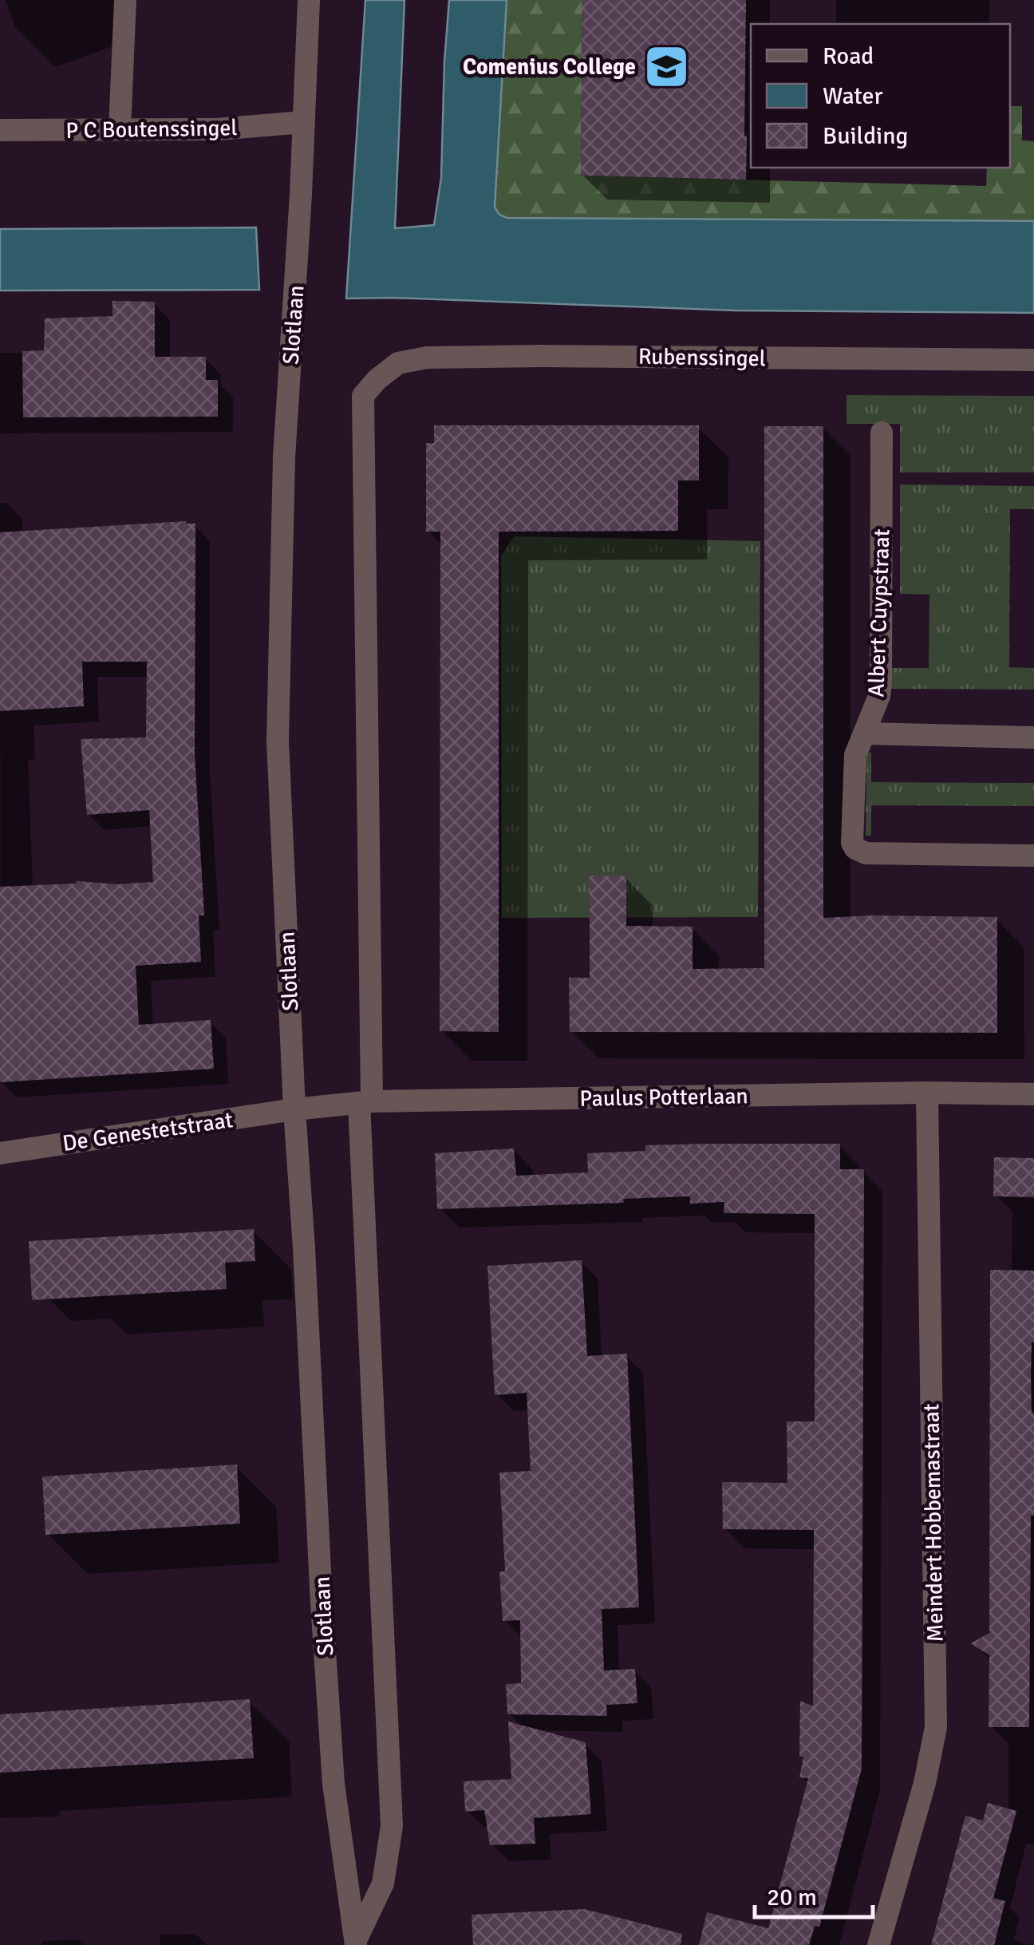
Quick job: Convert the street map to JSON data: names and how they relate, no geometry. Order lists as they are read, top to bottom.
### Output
{
  "streets": {
    "street": [
      "P C Boutenssingel",
      "Slotlaan",
      "Rubenssingel",
      "Albert Cuypstraat",
      "Paulus Potterlaan",
      "De Genestetstraat",
      "Meindert Hobbemastraat"
    ]
  },
  "crossings": [
    ["P C Boutenssingel", "Slotlaan"],
    ["Slotlaan", "Rubenssingel"],
    ["Slotlaan", "Paulus Potterlaan"],
    ["Slotlaan", "De Genestetstraat"],
    ["Paulus Potterlaan", "De Genestetstraat"],
    ["Paulus Potterlaan", "Meindert Hobbemastraat"]
  ],
  "places": {
    "school or university": ["Comenius College"]
  },
  "legend": ["Road", "Water", "Building"],
  "scale_bar": "20 m"
}
